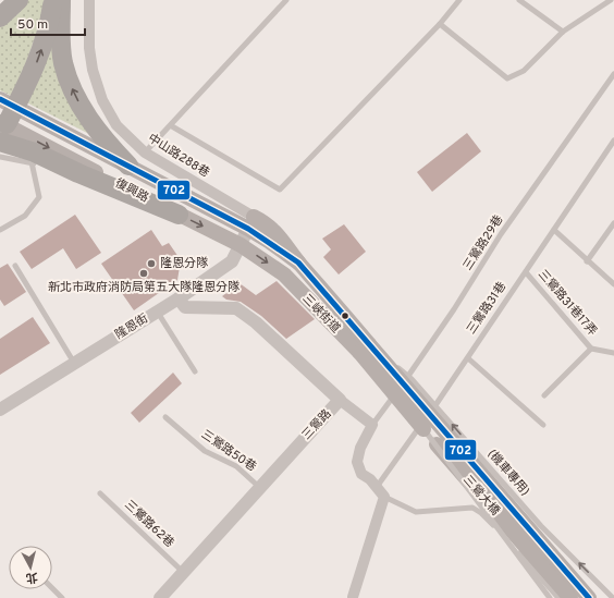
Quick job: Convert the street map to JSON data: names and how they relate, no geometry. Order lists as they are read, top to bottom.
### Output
{
  "streets": {
    "main road": ["復興路", "三峽街道", "三鶯大橋"],
    "street": ["中山路288巷", "隆恩街", "三鶯路"],
    "lane": [
      "三鶯路29巷",
      "三鶯路31巷17弄",
      "三鶯路31巷",
      "三鶯路50巷",
      "(機車專用)",
      "三鶯路62巷"
    ]
  },
  "crossings": [
    ["中山路288巷", "復興路"],
    ["中山路288巷", "隆恩街"],
    ["復興路", "三峽街道"],
    ["復興路", "隆恩街"],
    ["三鶯路31巷17弄", "三鶯路31巷"],
    ["三峽街道", "(機車專用)"],
    ["三峽街道", "三鶯大橋"],
    ["隆恩街", "三鶯路"],
    ["三鶯路", "三鶯路50巷"],
    ["三鶯路", "三鶯路62巷"],
    ["(機車專用)", "三鶯大橋"]
  ],
  "places": ["隆恩分隊", "新北市政府消防局第五大隊隆恩分隊"],
  "lines": ["transit line 702"],
  "scale_bar": "50 m",
  "north": "bottom"
}
